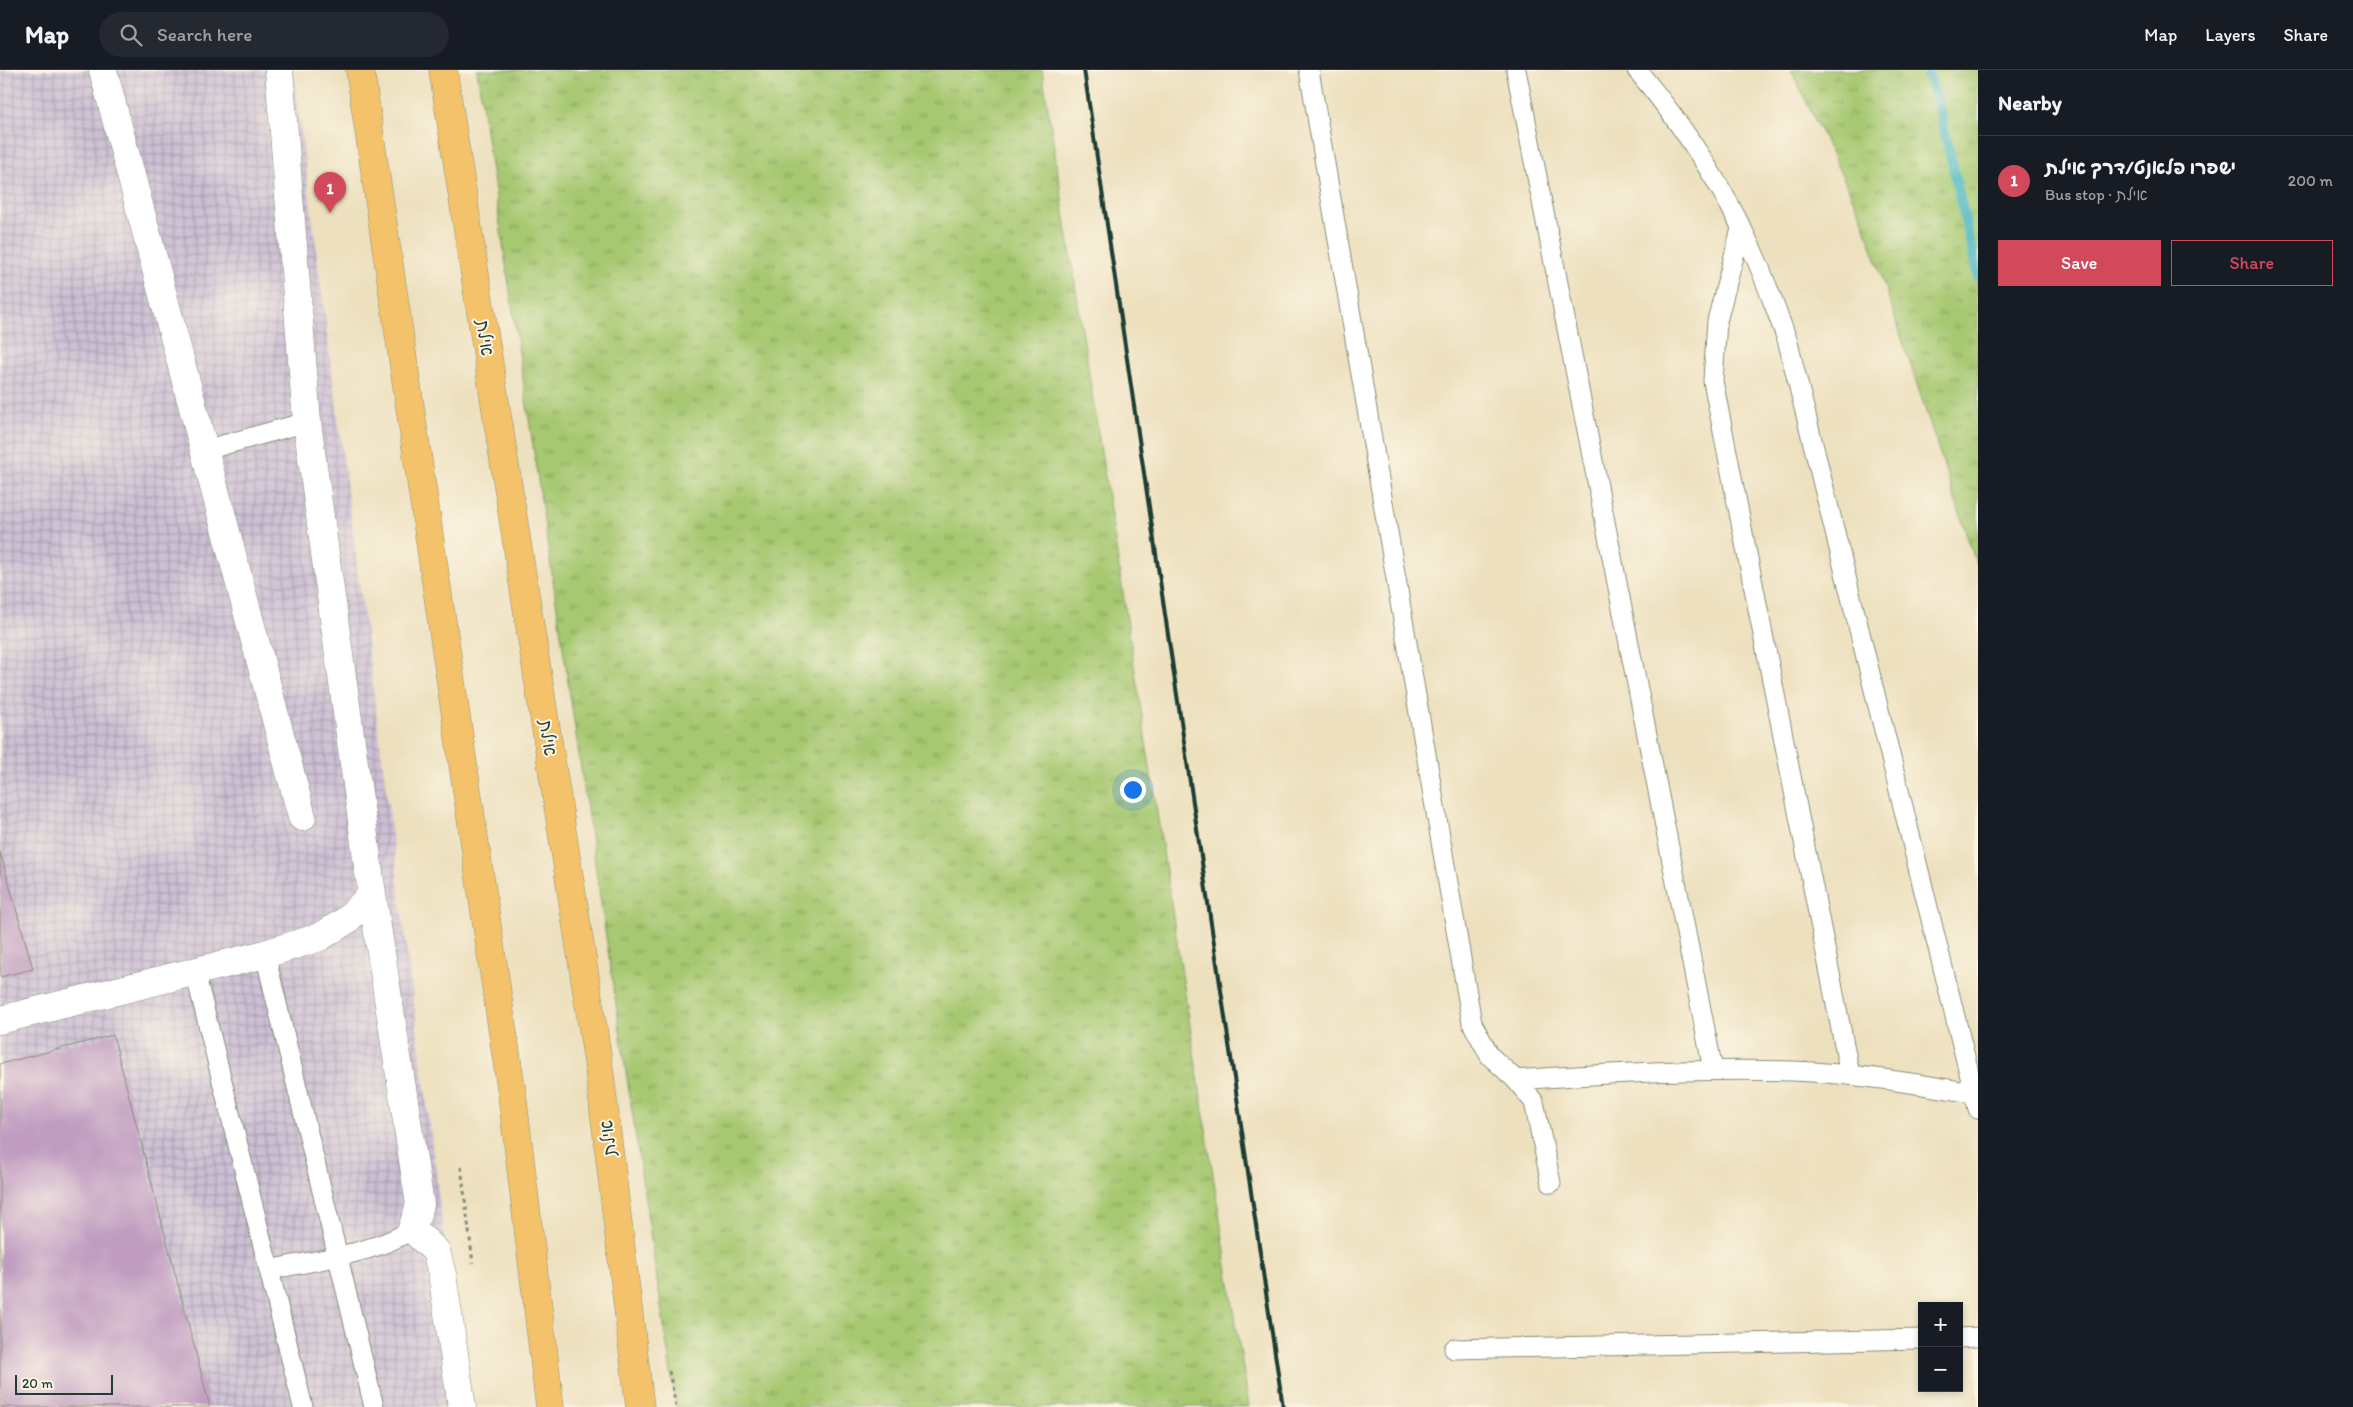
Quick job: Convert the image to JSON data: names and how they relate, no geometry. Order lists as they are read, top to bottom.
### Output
{
  "streets": {
    "main road": ["אילת"]
  },
  "scale_bar": "20 m",
  "page": {
    "header": "Map",
    "search": "Search here",
    "nav": ["Map", "Layers", "Share"],
    "heading": "Nearby",
    "list": [
      {
        "mark": "1",
        "name": "ישפרו פלאנט/דרך אילת",
        "note": "Bus stop · אילת",
        "value": "200 m"
      }
    ],
    "pins": "1",
    "buttons": ["Save", "Share"],
    "map_buttons": ["+", "−"],
    "scale": "20 m"
  }
}
